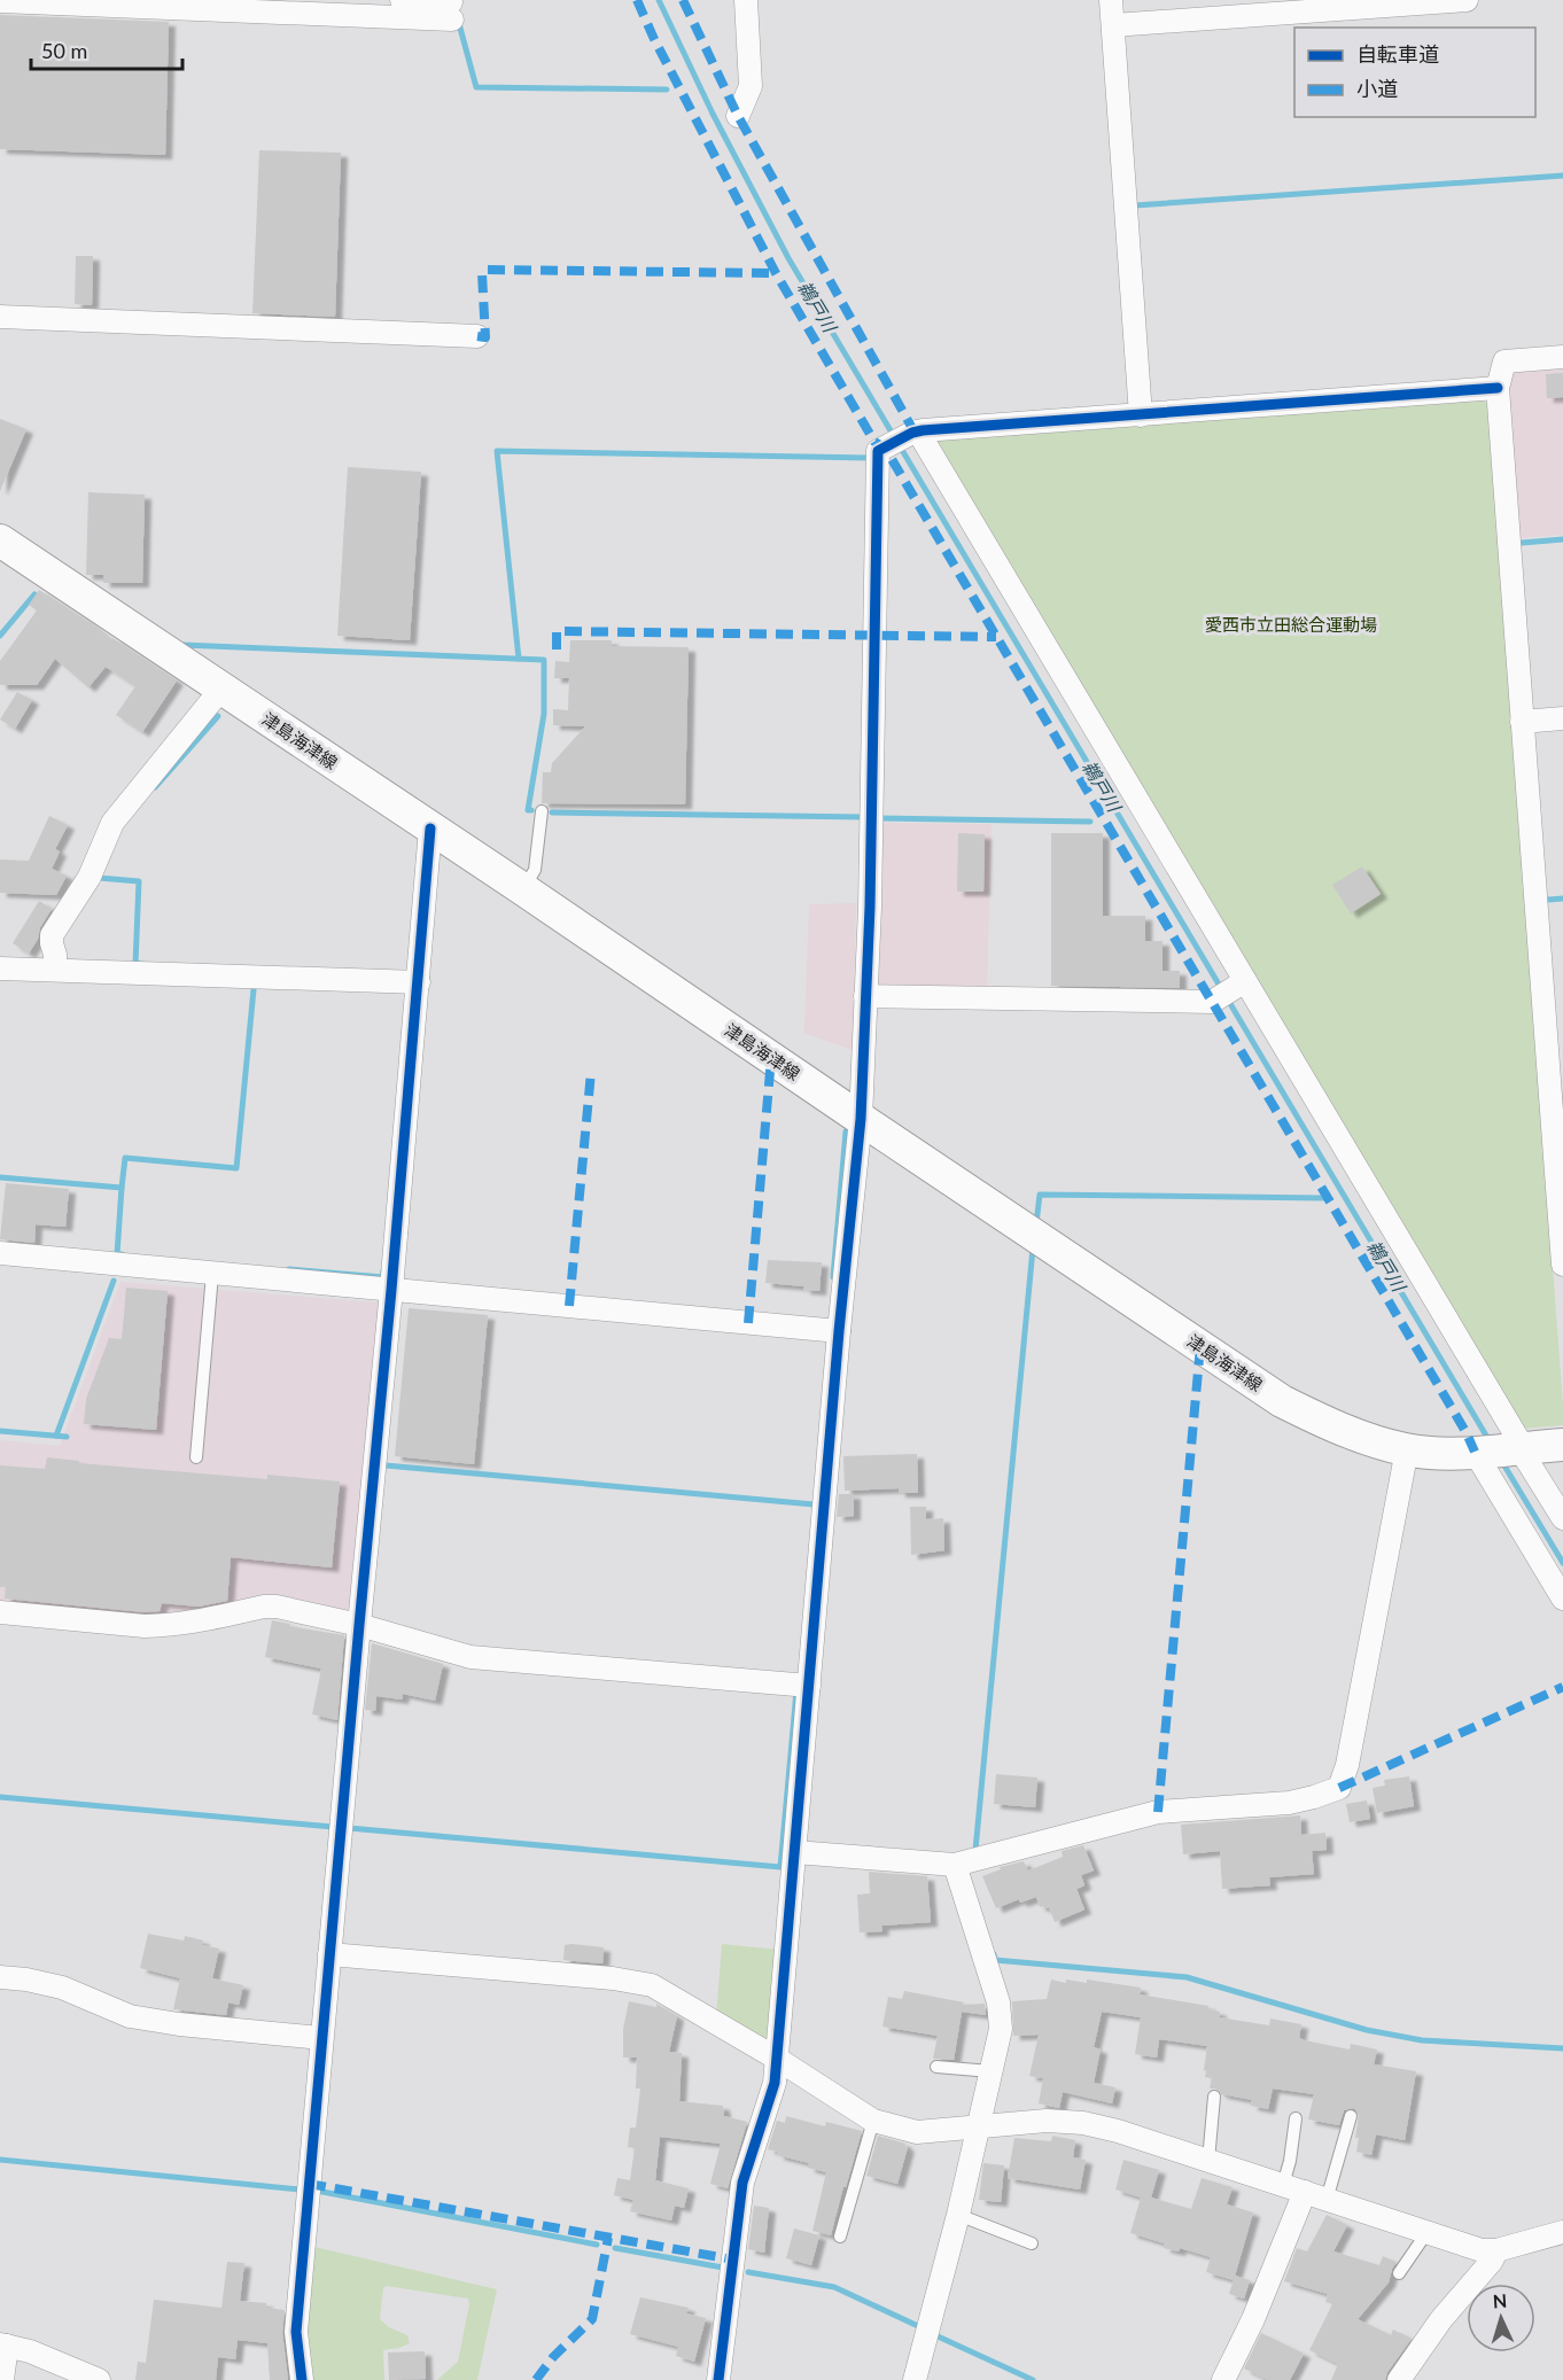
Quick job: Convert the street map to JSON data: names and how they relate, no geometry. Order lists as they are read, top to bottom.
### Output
{
  "streets": {
    "main road": ["津島海津線"]
  },
  "water": ["鵜戸川"],
  "parks": ["愛西市立田総合運動場"],
  "legend": ["自転車道", "小道"],
  "scale_bar": "50 m",
  "north": "top"
}
